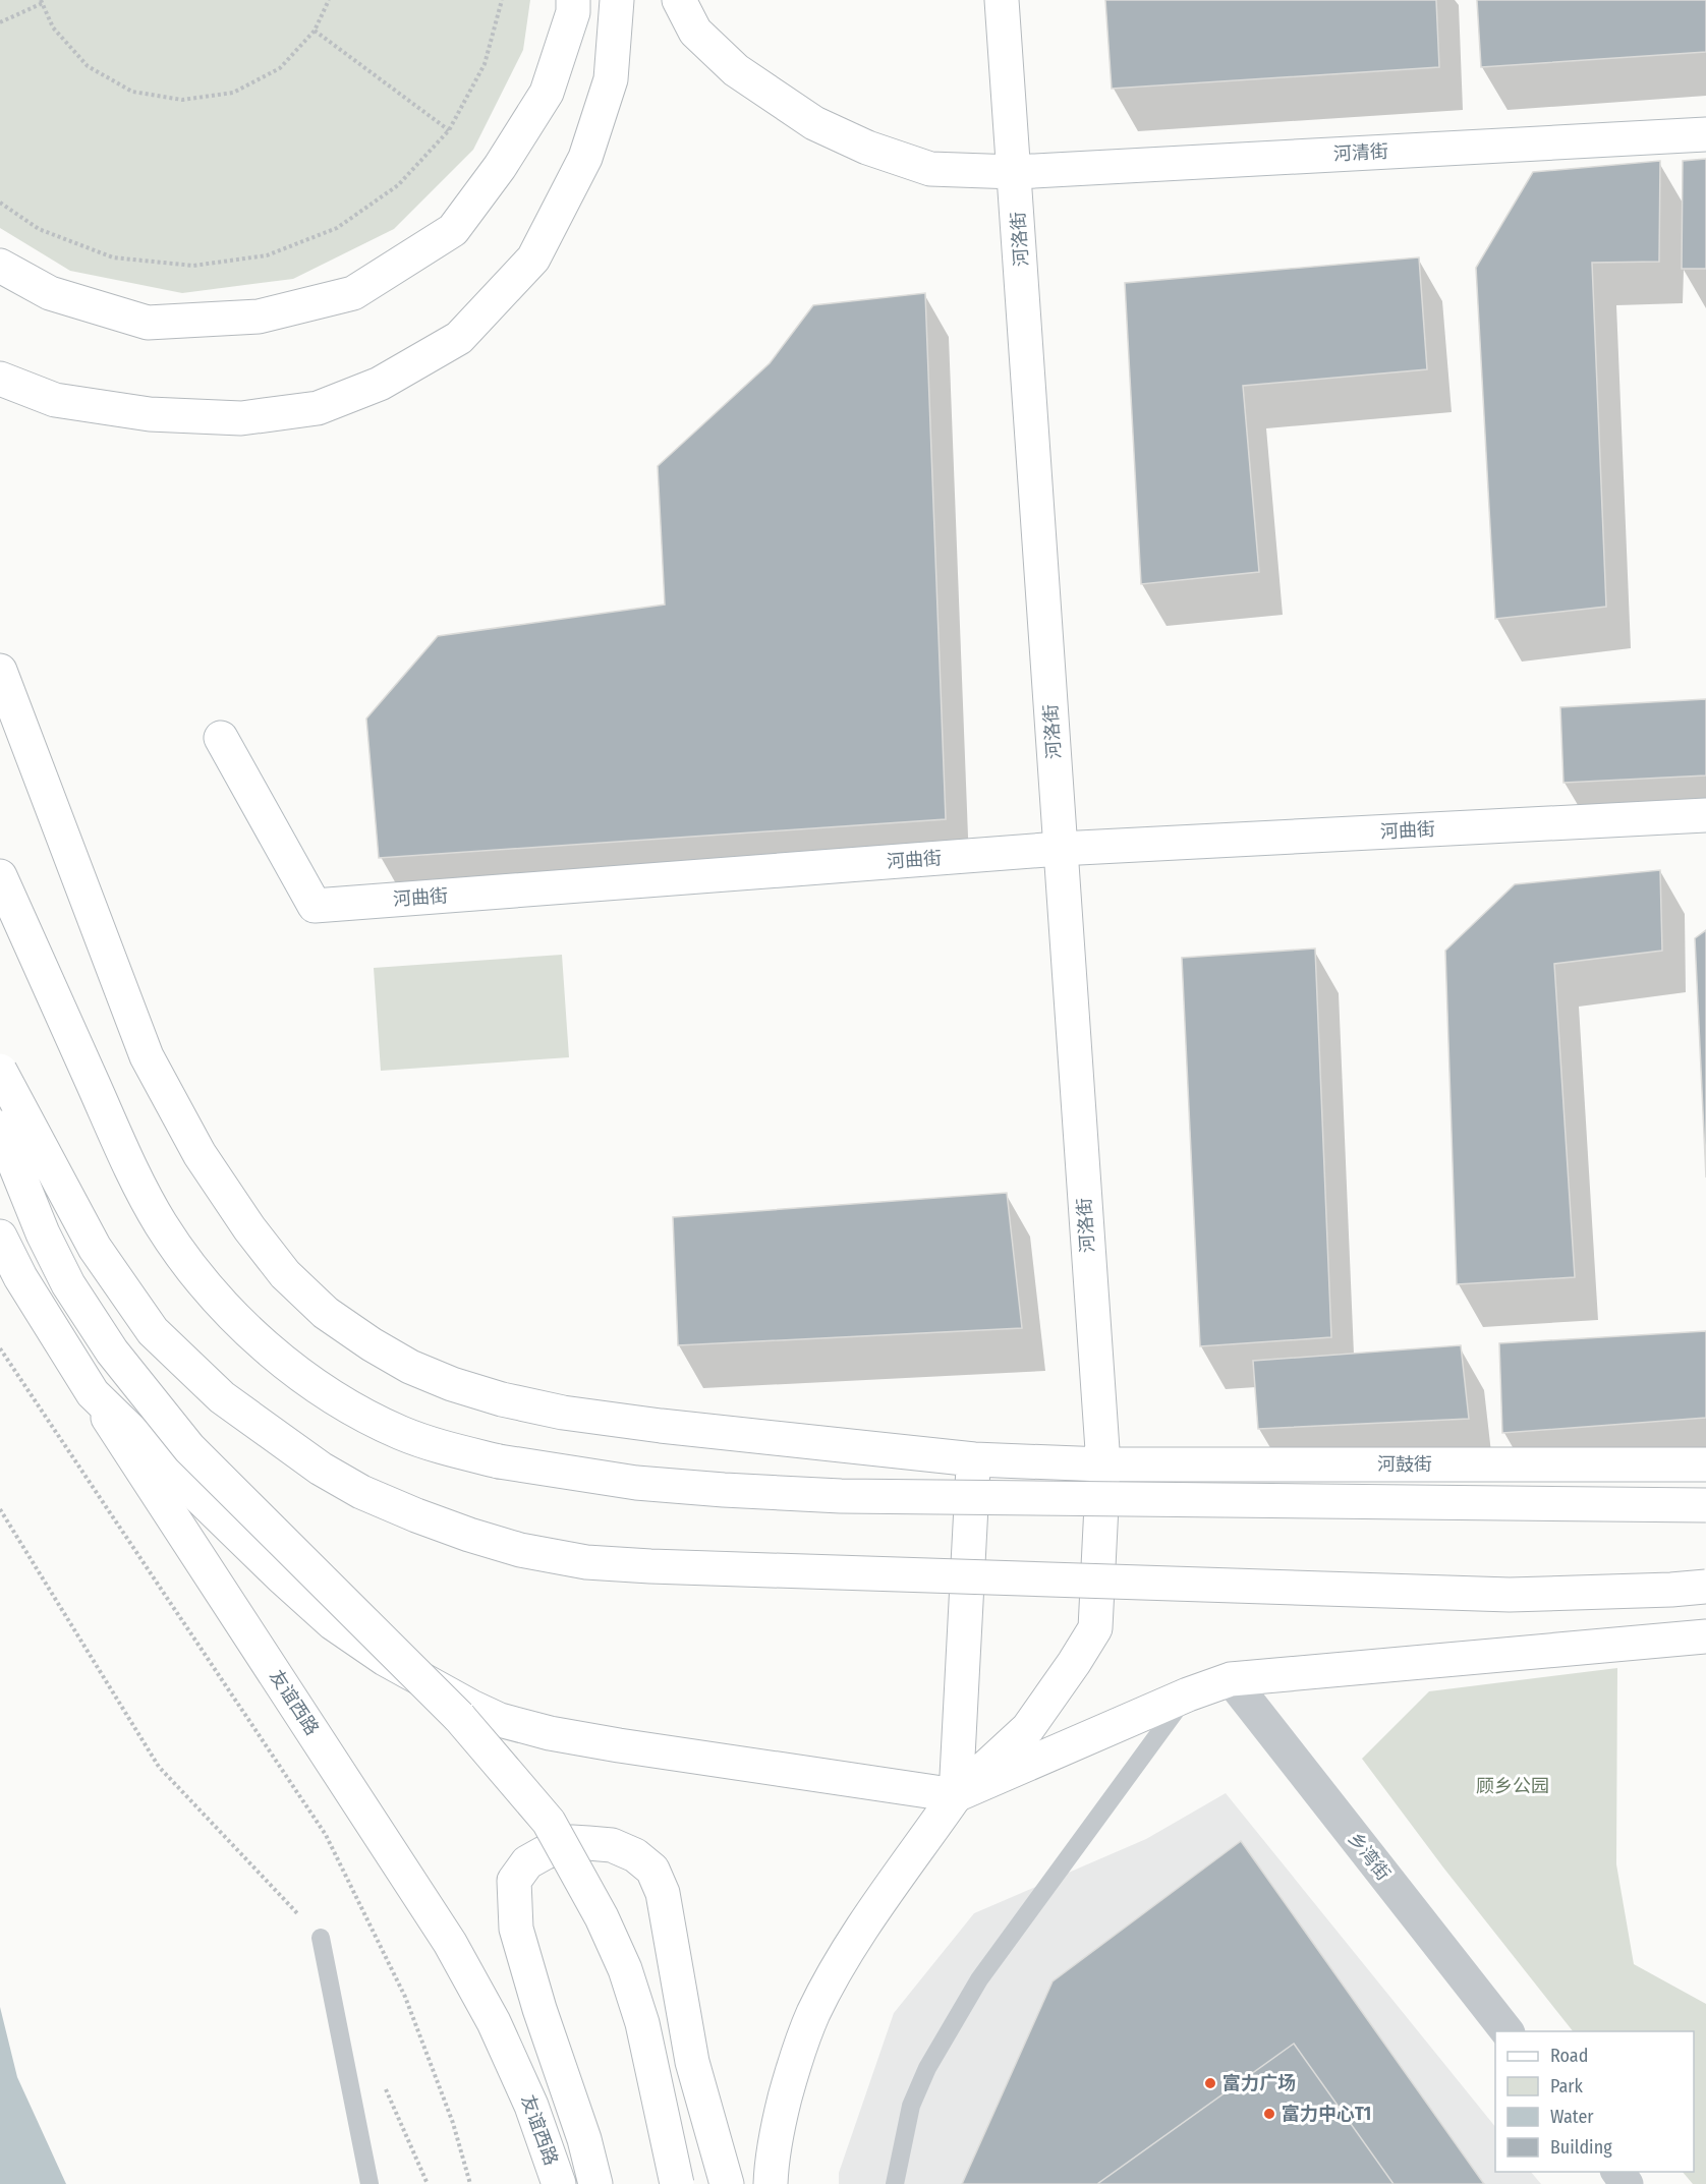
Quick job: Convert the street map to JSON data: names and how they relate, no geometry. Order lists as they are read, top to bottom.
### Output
{
  "streets": {
    "main road": [
      "河清街",
      "河洛街",
      "河曲街",
      "河鼓街",
      "友谊西路"
    ],
    "street": ["乡湾街"]
  },
  "crossings": [
    ["河清街", "河洛街"],
    ["河洛街", "河曲街"],
    ["河洛街", "河鼓街"]
  ],
  "parks": ["顾乡公园"],
  "places": ["富力广场", "富力中心T1"],
  "legend": [
    "Road",
    "Park",
    "Water",
    "Building"
  ]
}
